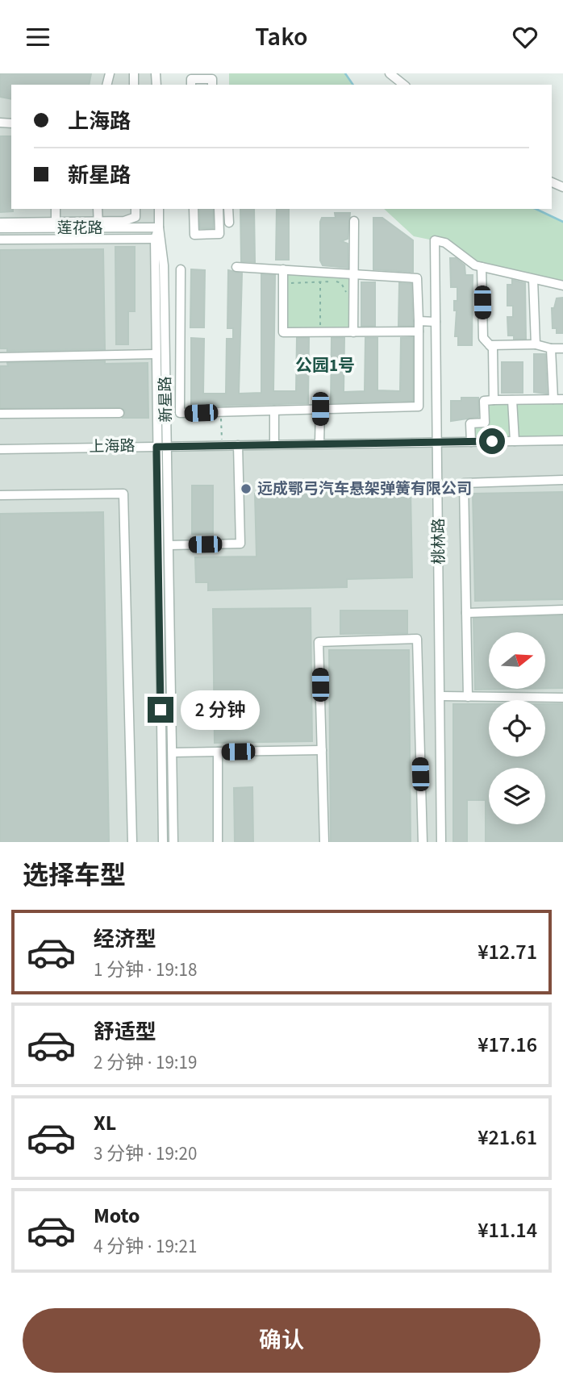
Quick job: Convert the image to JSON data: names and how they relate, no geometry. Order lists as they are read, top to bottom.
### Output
{
  "streets": {
    "street": [
      "莲花路",
      "新星路",
      "上海路",
      "桃林路"
    ]
  },
  "crossings": [
    ["莲花路", "新星路"],
    ["新星路", "上海路"],
    ["上海路", "桃林路"]
  ],
  "districts": ["公园1号"],
  "places": ["远成鄂弓汽车悬架弹簧有限公司"],
  "north": "right",
  "page": {
    "header": "Tako",
    "banner": ["上海路", "新星路"],
    "bubble": "2 分钟",
    "heading": "选择车型",
    "list": [
      {
        "name": "经济型",
        "note": "1 分钟 · 19:18",
        "value": "¥12.71"
      },
      {
        "name": "舒适型",
        "note": "2 分钟 · 19:19",
        "value": "¥17.16"
      },
      {
        "name": "XL",
        "note": "3 分钟 · 19:20",
        "value": "¥21.61"
      },
      {
        "name": "Moto",
        "note": "4 分钟 · 19:21",
        "value": "¥11.14"
      }
    ],
    "buttons": "确认"
  }
}
